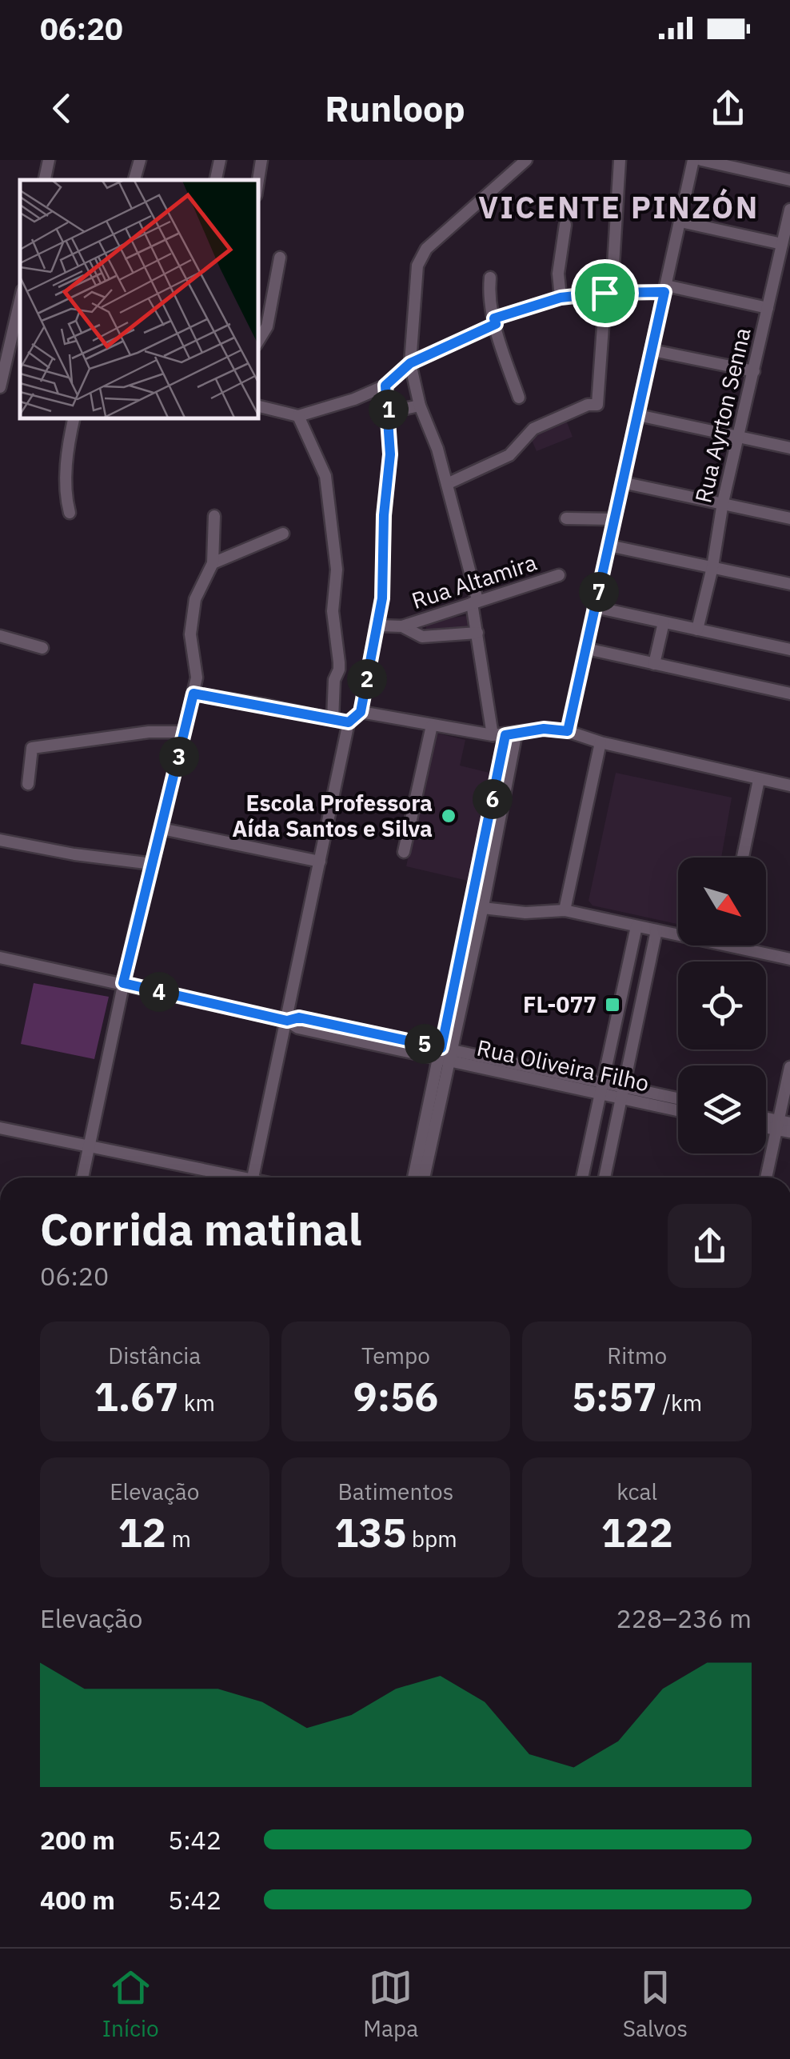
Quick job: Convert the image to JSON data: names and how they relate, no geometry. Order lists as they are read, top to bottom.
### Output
{
  "streets": {
    "street": ["Rua Ayrton Senna", "Rua Altamira", "Rua Oliveira Filho"]
  },
  "districts": ["VICENTE PINZÓN"],
  "places": {
    "other": ["Escola Professora Aída Santos e Silva"],
    "transit": ["FL-077"]
  },
  "north": "bottom right",
  "page": {
    "status": "06:20",
    "header": "Runloop",
    "pins": [
      "1",
      "7",
      "2",
      "3",
      "6",
      "4",
      "5"
    ],
    "heading": ["Corrida matinal", "06:20"],
    "stats": [
      ["Distância", "1.67 km"],
      ["Tempo", "9:56"],
      ["Ritmo", "5:57 /km"],
      ["Elevação", "12 m"],
      ["Batimentos", "135 bpm"],
      ["kcal", "122"]
    ],
    "chart": ["Elevação", "228–236 m"],
    "list": [
      {
        "name": "200 m",
        "note": "5:42"
      },
      {
        "name": "400 m",
        "note": "5:42"
      }
    ],
    "tabs": ["Início", "Mapa", "Salvos"]
  }
}
